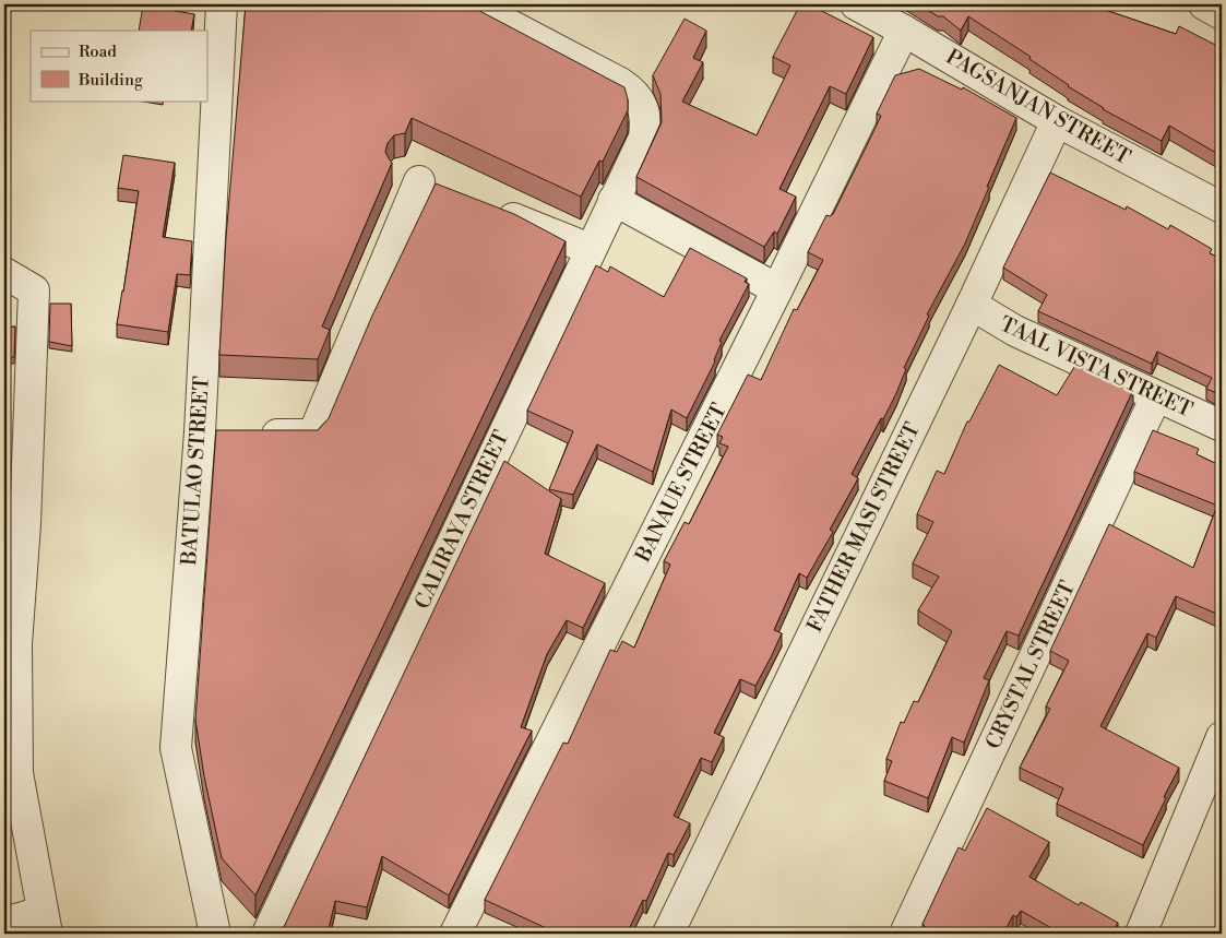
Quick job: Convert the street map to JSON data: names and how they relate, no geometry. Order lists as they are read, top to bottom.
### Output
{
  "streets": {
    "street": [
      "PAGSANJAN STREET",
      "TAAL VISTA STREET",
      "BATULAO STREET",
      "BANAUE STREET",
      "CALIRAYA STREET",
      "FATHER MASI STREET",
      "CRYSTAL STREET"
    ]
  },
  "crossings": [
    ["PAGSANJAN STREET", "BANAUE STREET"],
    ["PAGSANJAN STREET", "FATHER MASI STREET"],
    ["TAAL VISTA STREET", "FATHER MASI STREET"],
    ["TAAL VISTA STREET", "CRYSTAL STREET"]
  ],
  "legend": ["Road", "Building"]
}
